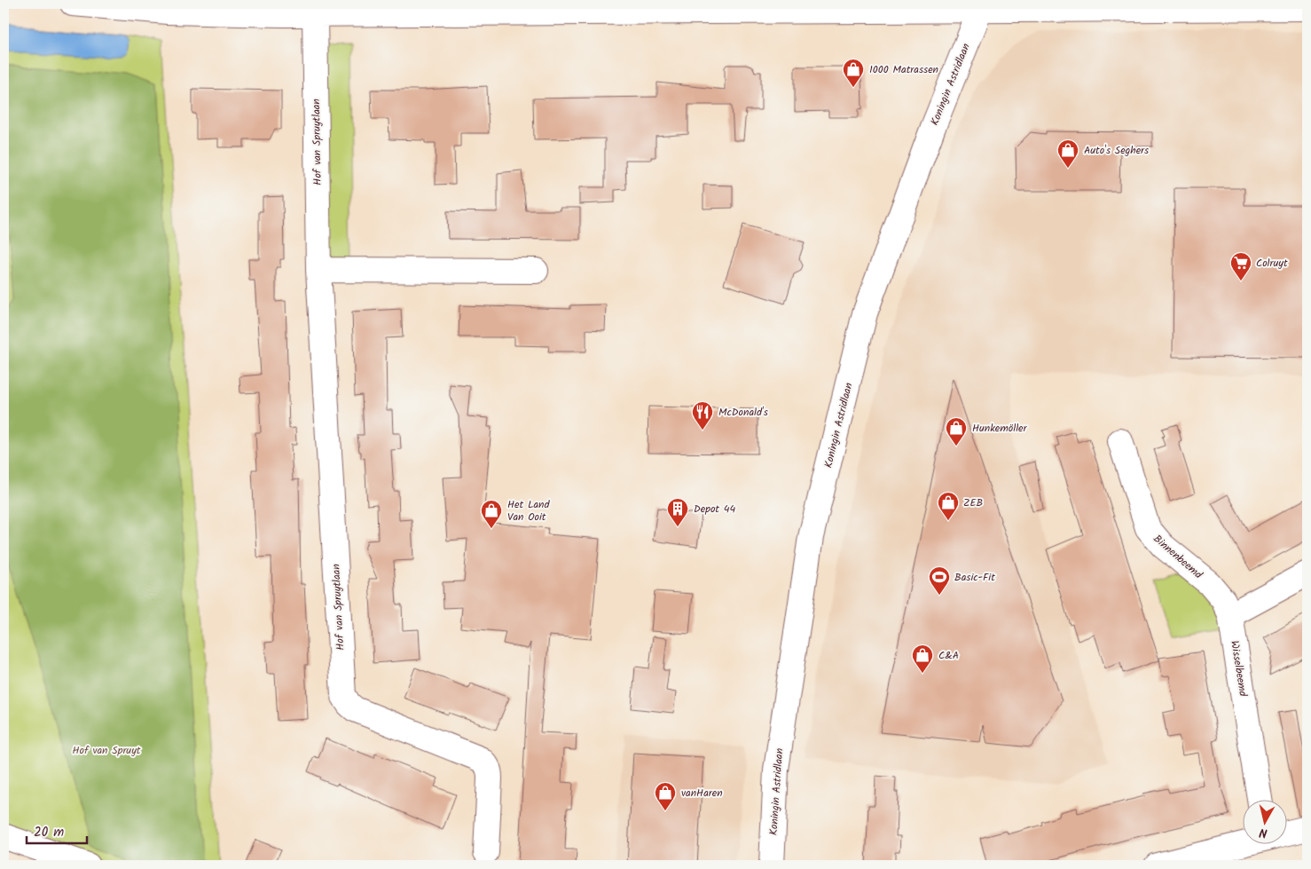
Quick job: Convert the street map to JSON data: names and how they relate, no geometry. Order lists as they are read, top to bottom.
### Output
{
  "streets": {
    "street": [
      "Koningin Astridlaan",
      "Hof van Spruytlaan",
      "Binnenbeemd",
      "Wisselbeemd"
    ]
  },
  "crossings": [
    ["Binnenbeemd", "Wisselbeemd"]
  ],
  "parks": ["Hof van Spruyt"],
  "places": {
    "shop": [
      "1000 Matrassen",
      "Auto's Seghers",
      "Hunkemöller",
      "ZEB",
      "Het Land Van Ooit",
      "C&A",
      "vanHaren"
    ],
    "supermarket": ["Colruyt"],
    "restaurant": ["McDonald's"],
    "building": ["Depot 44"],
    "sports": ["Basic-Fit"]
  },
  "scale_bar": "20 m",
  "north": "bottom"
}
